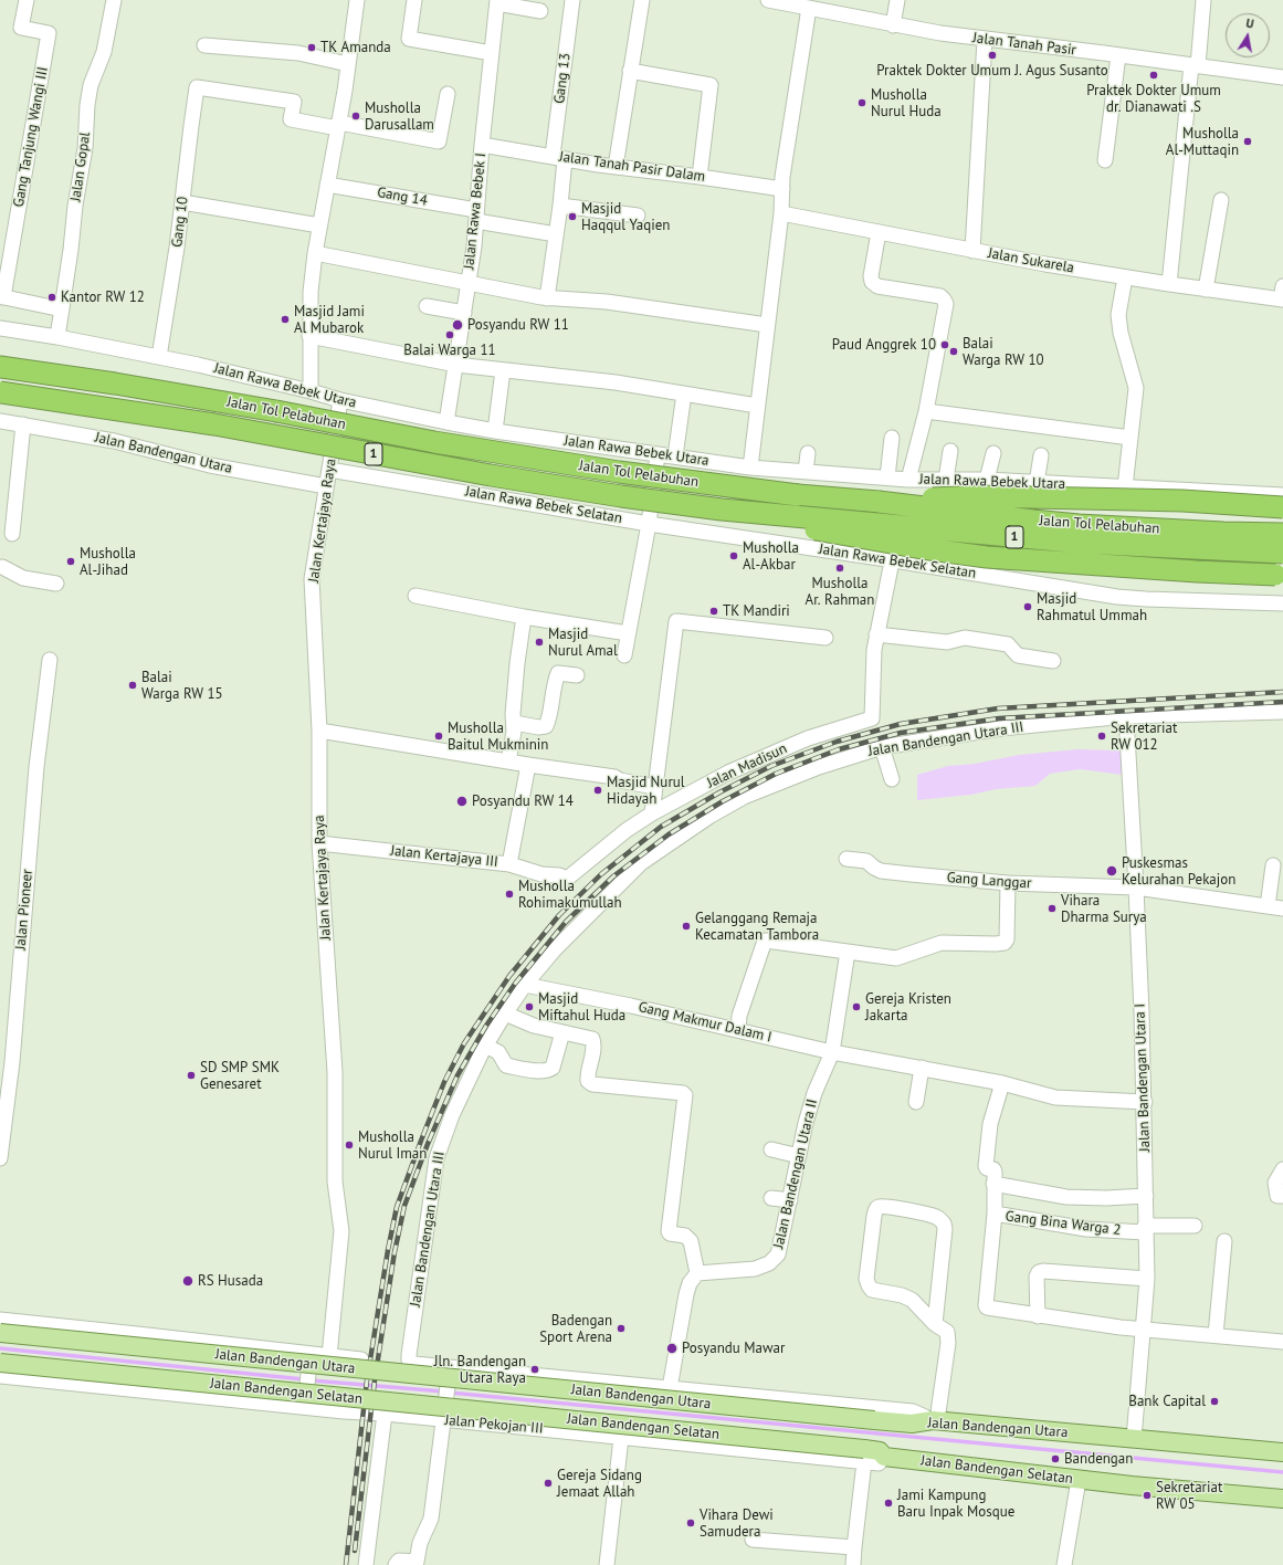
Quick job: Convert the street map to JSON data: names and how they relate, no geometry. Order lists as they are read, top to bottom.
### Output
{
  "streets": {
    "highway": ["Jalan Tol Pelabuhan", "1"],
    "main road": ["Jalan Bandengan Utara", "Jalan Bandengan Selatan"],
    "street": [
      "Jalan Tanah Pasir",
      "Gang 13",
      "Gang Tanjung Wangi III",
      "Jalan Gopal",
      "Jalan Tanah Pasir Dalam",
      "Gang 14",
      "Jalan Rawa Bebek I",
      "Gang 10",
      "Jalan Sukarela",
      "Jalan Rawa Bebek Utara",
      "Jalan Rawa Bebek Selatan",
      "Jalan Kertajaya Raya",
      "Jalan Bandengan Utara III",
      "Jalan Madisun",
      "Jalan Kertajaya III",
      "Gang Langgar",
      "Jalan Pioneer",
      "Gang Makmur Dalam I",
      "Jalan Bandengan Utara I",
      "Jalan Bandengan Utara II",
      "Gang Bina Warga 2",
      "Jalan Pekojan III"
    ]
  },
  "crossings": [
    ["Gang 13", "Jalan Tanah Pasir Dalam"],
    ["Gang 13", "Gang 14"],
    ["Jalan Gopal", "Jalan Rawa Bebek Utara"],
    ["Jalan Tanah Pasir Dalam", "Jalan Rawa Bebek I"],
    ["Gang 14", "Jalan Rawa Bebek I"],
    ["Jalan Rawa Bebek I", "Jalan Rawa Bebek Utara"],
    ["Gang 10", "Jalan Rawa Bebek Utara"],
    ["Jalan Rawa Bebek Utara", "Jalan Kertajaya Raya"],
    ["Jalan Bandengan Utara", "Jalan Kertajaya Raya"],
    ["Jalan Bandengan Utara", "Jalan Bandengan Utara I"],
    ["Jalan Rawa Bebek Selatan", "Jalan Kertajaya Raya"],
    ["Jalan Kertajaya Raya", "Jalan Kertajaya III"],
    ["Jalan Bandengan Utara III", "Gang Makmur Dalam I"],
    ["Jalan Bandengan Utara III", "Jalan Bandengan Utara I"],
    ["Jalan Madisun", "Jalan Kertajaya III"],
    ["Gang Langgar", "Jalan Bandengan Utara I"],
    ["Gang Makmur Dalam I", "Jalan Bandengan Utara II"],
    ["Jalan Bandengan Utara I", "Gang Bina Warga 2"],
    ["Jalan Bandengan Selatan", "Jalan Pekojan III"]
  ],
  "places": [
    "TK Amanda",
    "Praktek Dokter Umum J. Agus Susanto",
    "Praktek Dokter Umum dr. Dianawati .S",
    "Musholla Nurul Huda",
    "Musholla Darusallam",
    "Musholla Al-Muttaqin",
    "Masjid Haqqul Yaqien",
    "Kantor RW 12",
    "Masjid Jami Al Mubarok",
    "Posyandu RW 11",
    "Balai Warga 11",
    "Paud Anggrek 10",
    "Balai Warga RW 10",
    "Musholla Al-Akbar",
    "Musholla Al-Jihad",
    "Musholla Ar. Rahman",
    "Masjid Rahmatul Ummah",
    "TK Mandiri",
    "Masjid Nurul Amal",
    "Balai Warga RW 15",
    "Musholla Baitul Mukminin",
    "Sekretariat RW 012",
    "Masjid Nurul Hidayah",
    "Posyandu RW 14",
    "Puskesmas Kelurahan Pekajon",
    "Musholla Rohimakumullah",
    "Vihara Dharma Surya",
    "Gelanggang Remaja Kecamatan Tambora",
    "Masjid Miftahul Huda",
    "Gereja Kristen Jakarta",
    "SD SMP SMK Genesaret",
    "Musholla Nurul Iman",
    "RS Husada",
    "Badengan Sport Arena",
    "Posyandu Mawar",
    "Jln. Bandengan Utara Raya",
    "Bank Capital",
    "Bandengan",
    "Gereja Sidang Jemaat Allah",
    "Sekretariat RW 05",
    "Jami Kampung Baru Inpak Mosque",
    "Vihara Dewi Samudera"
  ],
  "north": "top"
}
